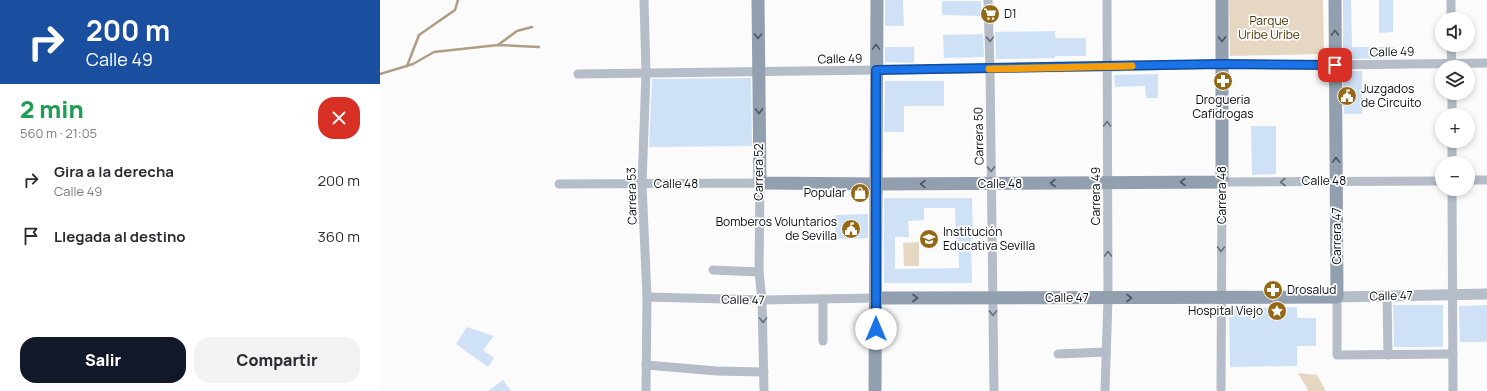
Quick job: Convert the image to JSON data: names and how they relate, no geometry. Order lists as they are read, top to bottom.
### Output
{
  "streets": {
    "main road": [
      "Carrera 52",
      "Calle 48",
      "Carrera 48",
      "Carrera 47",
      "Calle 47"
    ],
    "street": [
      "Calle 49",
      "Carrera 50",
      "Carrera 53",
      "Carrera 49"
    ]
  },
  "crossings": [
    ["Calle 49", "Carrera 50"],
    ["Calle 49", "Carrera 52"],
    ["Calle 49", "Carrera 48"],
    ["Calle 49", "Carrera 53"],
    ["Calle 49", "Carrera 49"],
    ["Calle 49", "Carrera 47"],
    ["Carrera 50", "Calle 48"],
    ["Carrera 50", "Calle 47"],
    ["Carrera 52", "Calle 48"],
    ["Carrera 52", "Calle 47"],
    ["Calle 48", "Carrera 48"],
    ["Calle 48", "Carrera 53"],
    ["Calle 48", "Carrera 49"],
    ["Calle 48", "Carrera 47"],
    ["Carrera 48", "Calle 47"],
    ["Carrera 53", "Calle 47"],
    ["Carrera 49", "Calle 47"],
    ["Carrera 47", "Calle 47"]
  ],
  "one_way": [
    "Carrera 50",
    "Carrera 52",
    "Calle 48",
    "Carrera 48",
    "Carrera 49",
    "Carrera 47"
  ],
  "parks": ["Parque Uribe Uribe"],
  "places": {
    "supermarket": ["D1"],
    "pharmacy": ["Drogueria Cafidrogas", "Drosalud"],
    "public building": ["Juzgados de Circuito", "Bomberos Voluntarios de Sevilla"],
    "shop": ["Popular"],
    "school or university": ["Institución Educativa Sevilla"],
    "place": ["Hospital Viejo"]
  },
  "page": {
    "turn": ["200 m", "Calle 49"],
    "map_buttons": ["+", "−"],
    "heading": ["2 min", "560 m · 21:05"],
    "list": [
      {
        "name": "Gira a la derecha",
        "note": "Calle 49",
        "value": "200 m"
      },
      {
        "name": "Llegada al destino",
        "value": "360 m"
      }
    ],
    "buttons": ["Salir", "Compartir"]
  }
}
